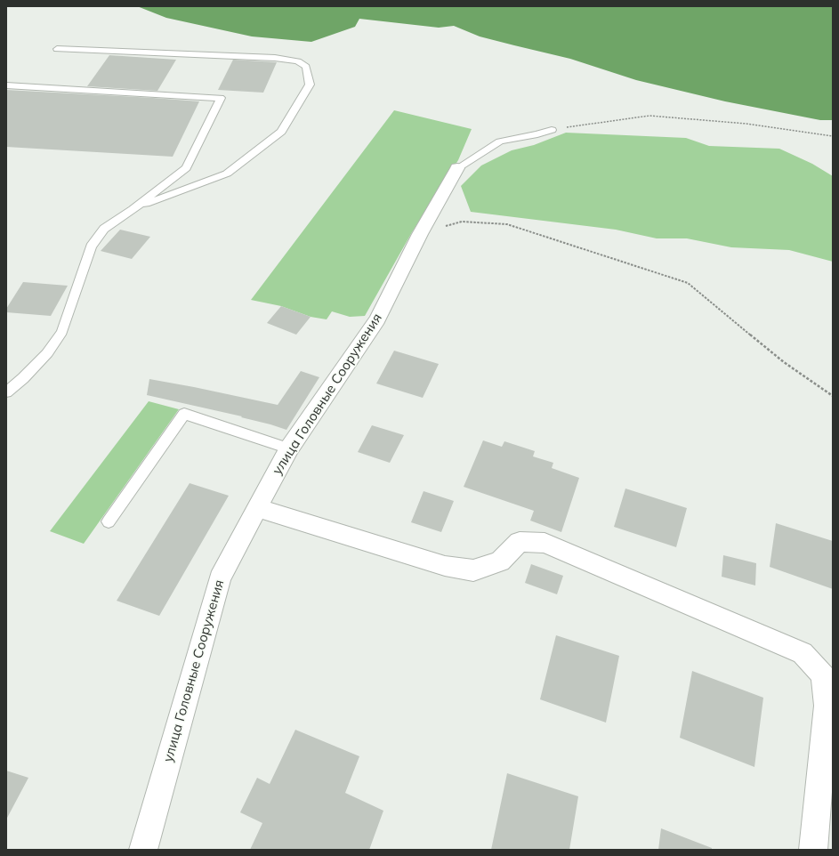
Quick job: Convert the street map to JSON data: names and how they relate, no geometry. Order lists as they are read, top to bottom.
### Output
{
  "streets": {
    "street": ["улица Головные Сооружения"]
  }
}
